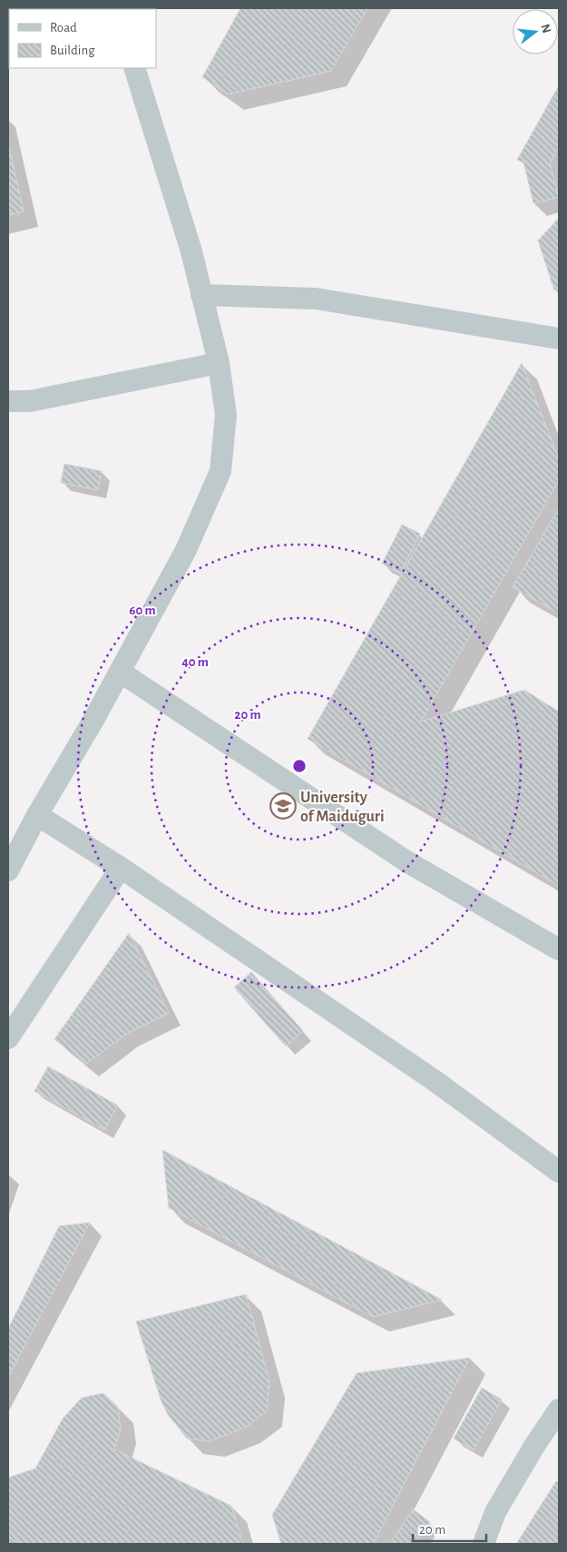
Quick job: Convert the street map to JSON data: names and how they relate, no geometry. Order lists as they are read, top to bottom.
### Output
{
  "places": {
    "school or university": ["University of Maiduguri"]
  },
  "legend": ["Road", "Building"],
  "scale_bar": "20 m",
  "north": "right",
  "rings": ["60 m", "40 m", "20 m"]
}
